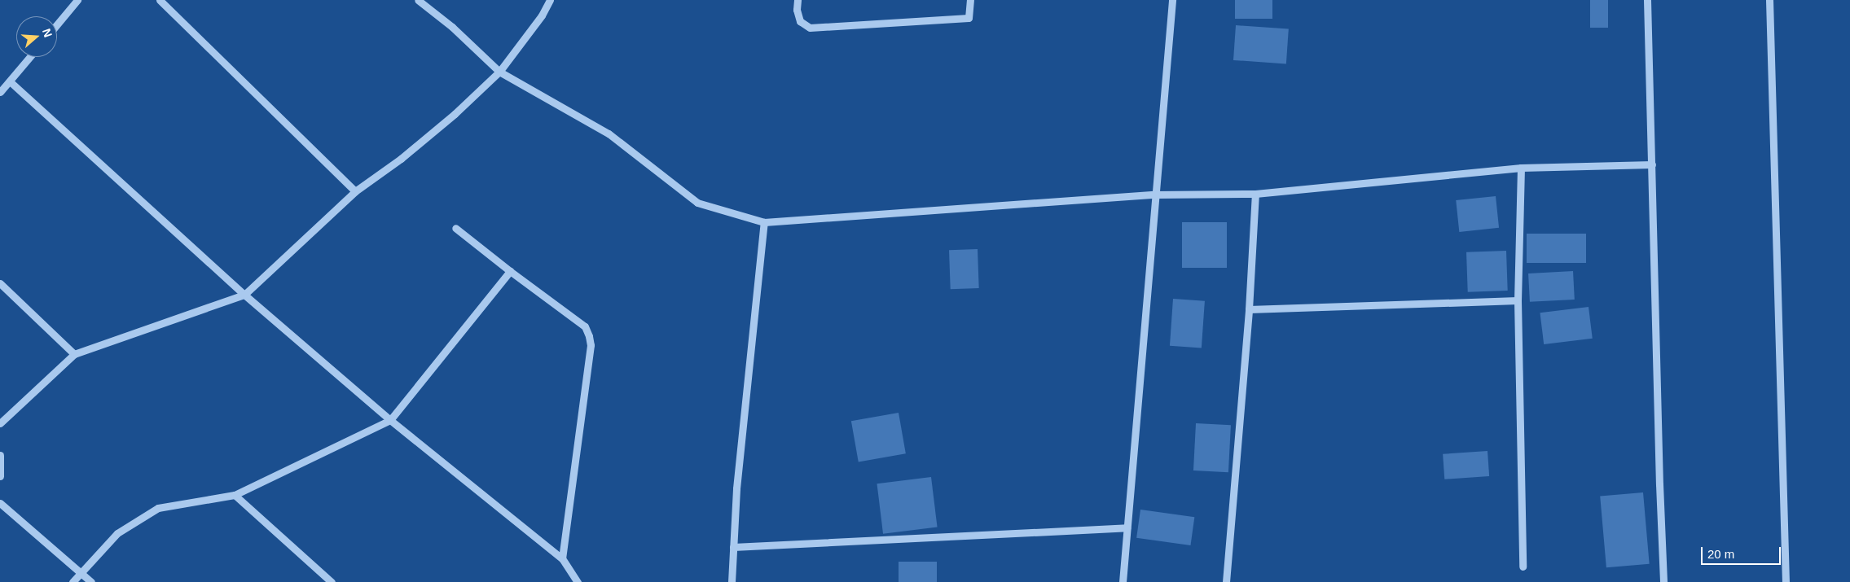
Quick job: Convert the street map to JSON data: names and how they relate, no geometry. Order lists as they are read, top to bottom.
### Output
{
  "scale_bar": "20 m",
  "north": "right"
}
